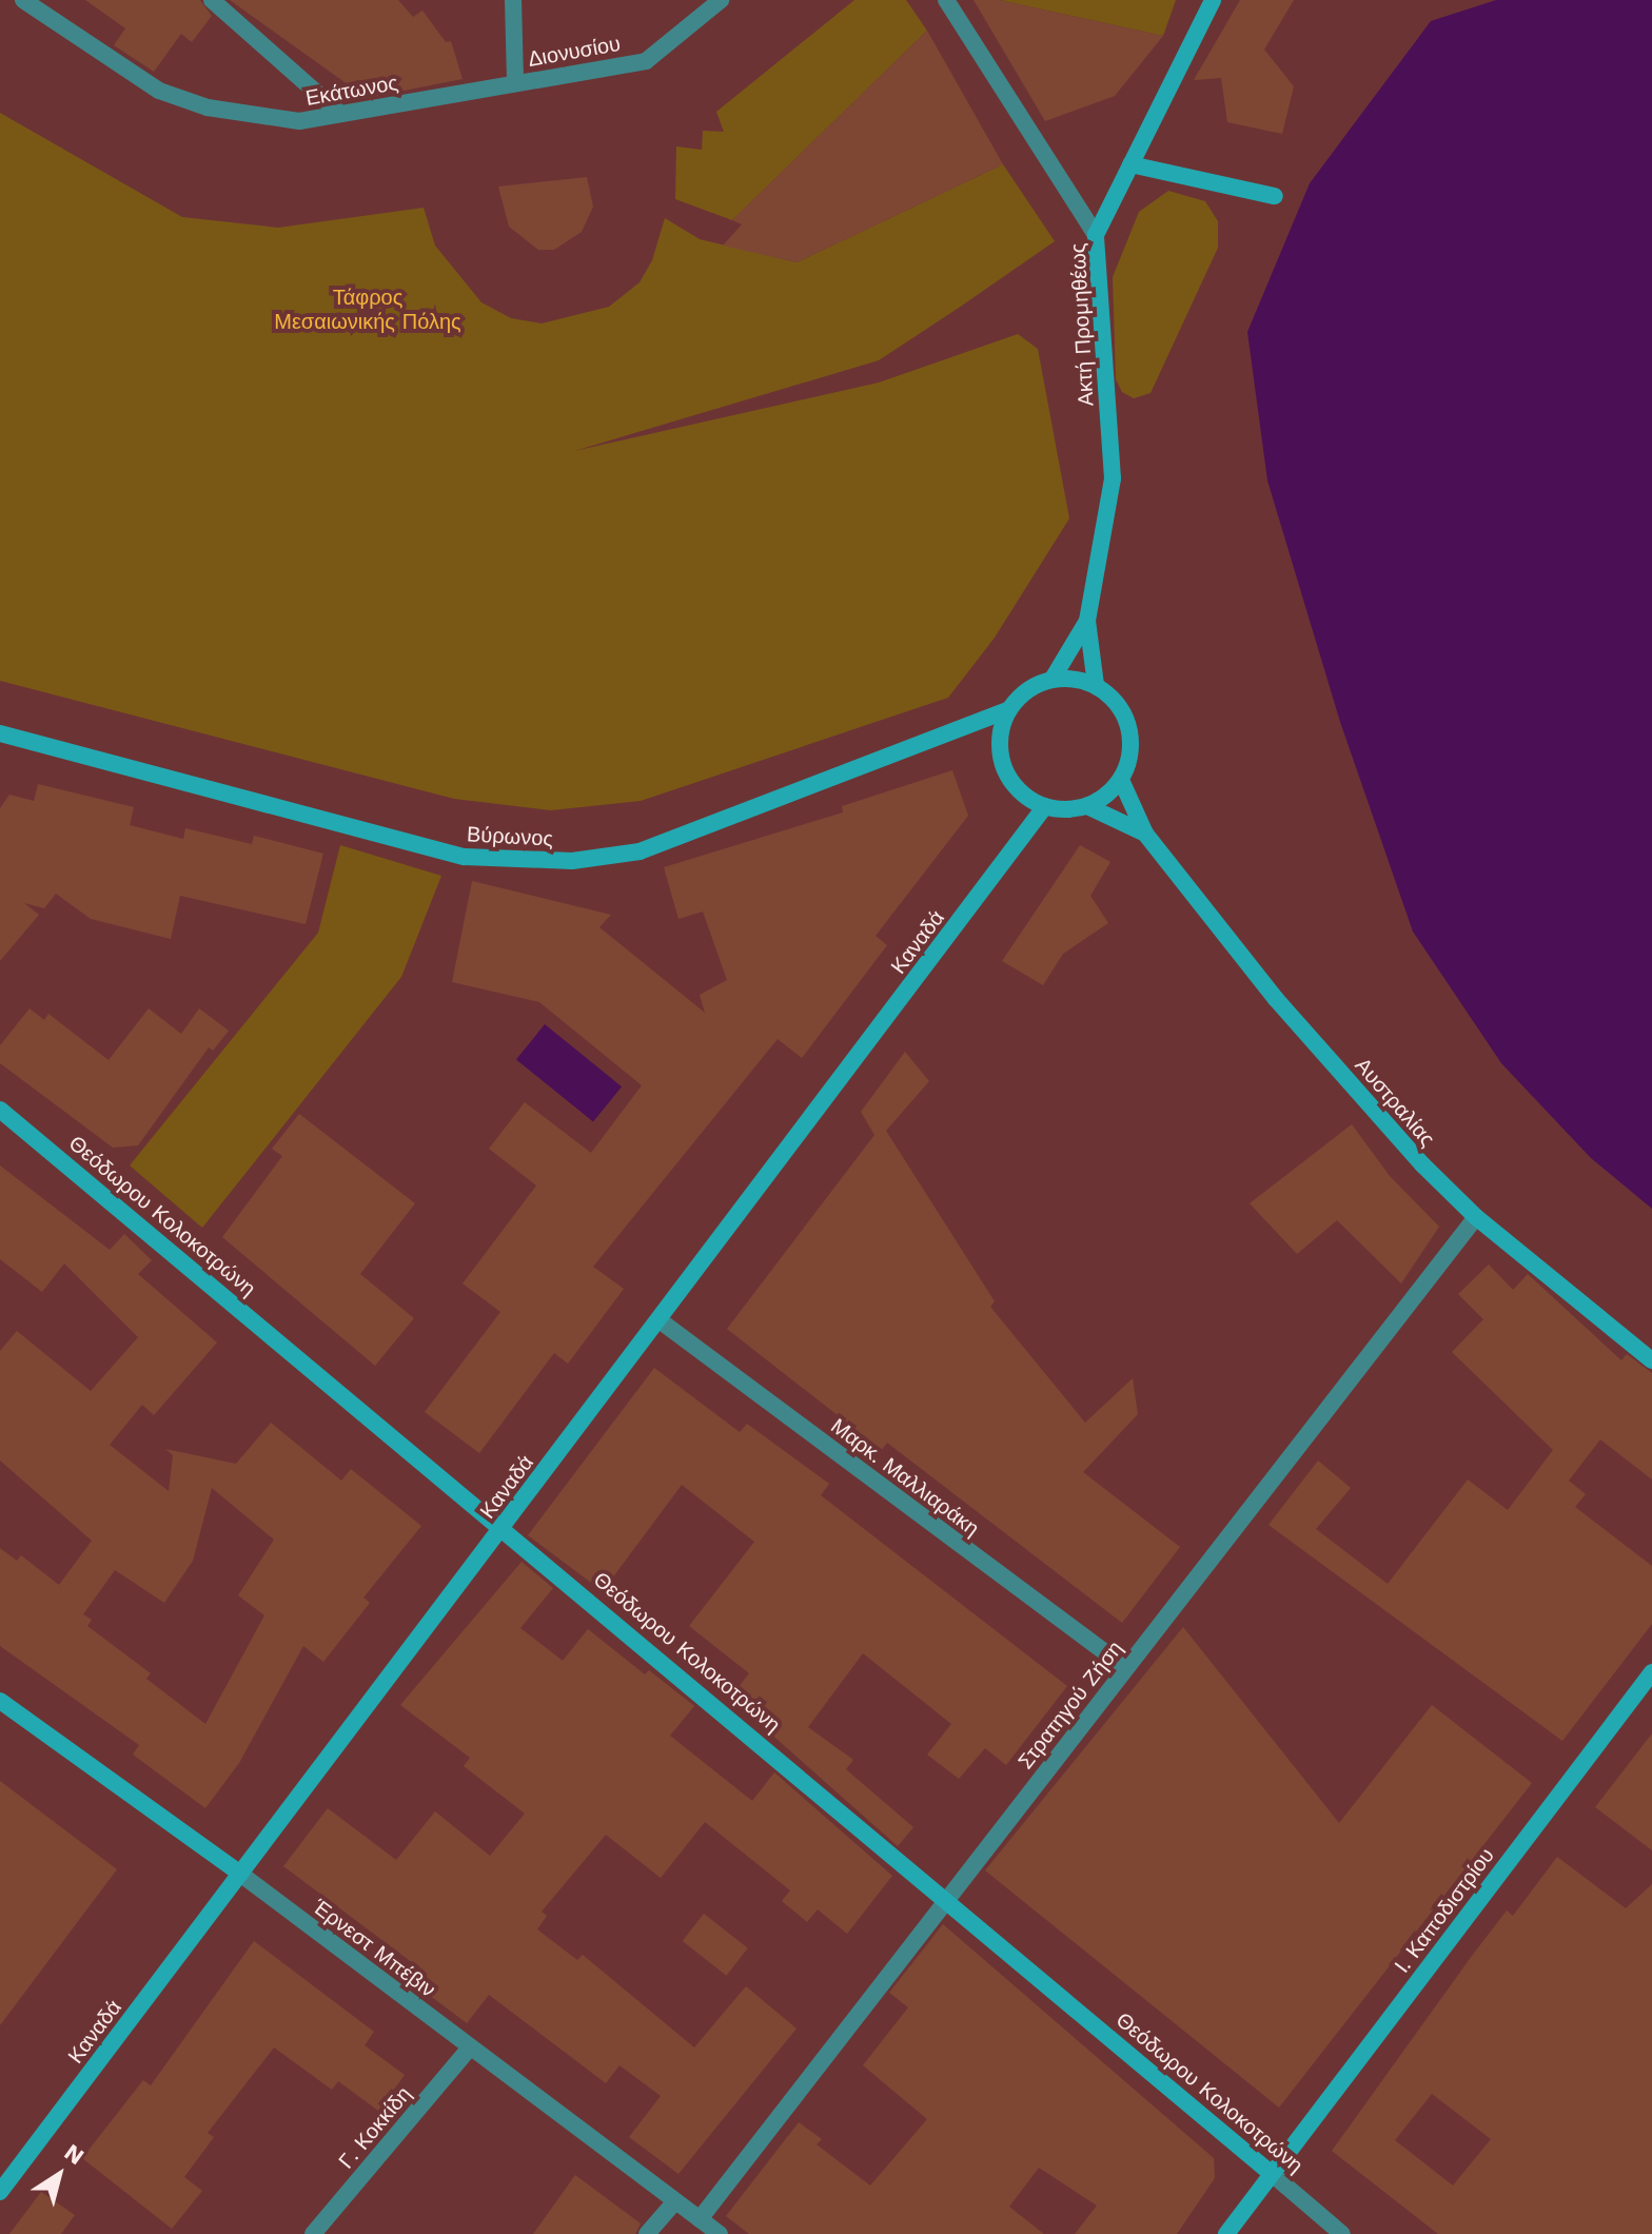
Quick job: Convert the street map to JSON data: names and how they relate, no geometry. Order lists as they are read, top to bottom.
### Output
{
  "streets": {
    "street": [
      "Διονυσίου",
      "Εκάτωνος",
      "Ακτή Προμηθέως",
      "Βύρωνος",
      "Καναδά",
      "Αυστραλίας",
      "Θεόδωρου Κολοκοτρώνη",
      "Μαρκ. Μαλλιαράκη",
      "Στρατηγού Ζήση",
      "Ι. Καποδιστρίου",
      "Έρνεστ Μπέβιν",
      "Γ. Κοκκίδη"
    ]
  },
  "crossings": [
    ["Διονυσίου", "Εκάτωνος"],
    ["Βύρωνος", "Καναδά"],
    ["Καναδά", "Θεόδωρου Κολοκοτρώνη"],
    ["Καναδά", "Μαρκ. Μαλλιαράκη"],
    ["Καναδά", "Έρνεστ Μπέβιν"],
    ["Αυστραλίας", "Στρατηγού Ζήση"],
    ["Θεόδωρου Κολοκοτρώνη", "Στρατηγού Ζήση"],
    ["Θεόδωρου Κολοκοτρώνη", "Ι. Καποδιστρίου"],
    ["Μαρκ. Μαλλιαράκη", "Στρατηγού Ζήση"],
    ["Στρατηγού Ζήση", "Έρνεστ Μπέβιν"],
    ["Έρνεστ Μπέβιν", "Γ. Κοκκίδη"]
  ],
  "parks": ["Τάφρος Μεσαιωνικής Πόλης"],
  "north": "top right"
}
